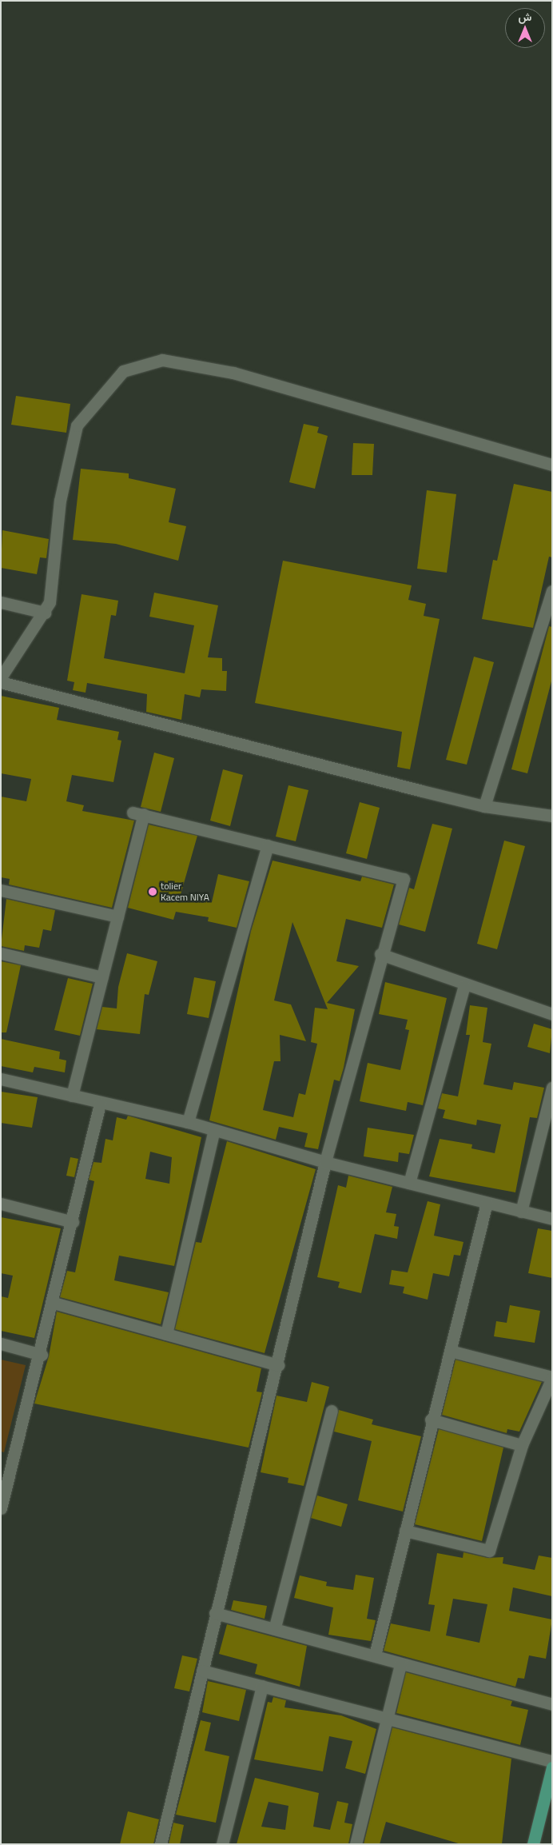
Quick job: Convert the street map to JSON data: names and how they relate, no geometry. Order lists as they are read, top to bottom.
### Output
{
  "places": ["tolier Kacem NIYA"],
  "north": "top"
}
